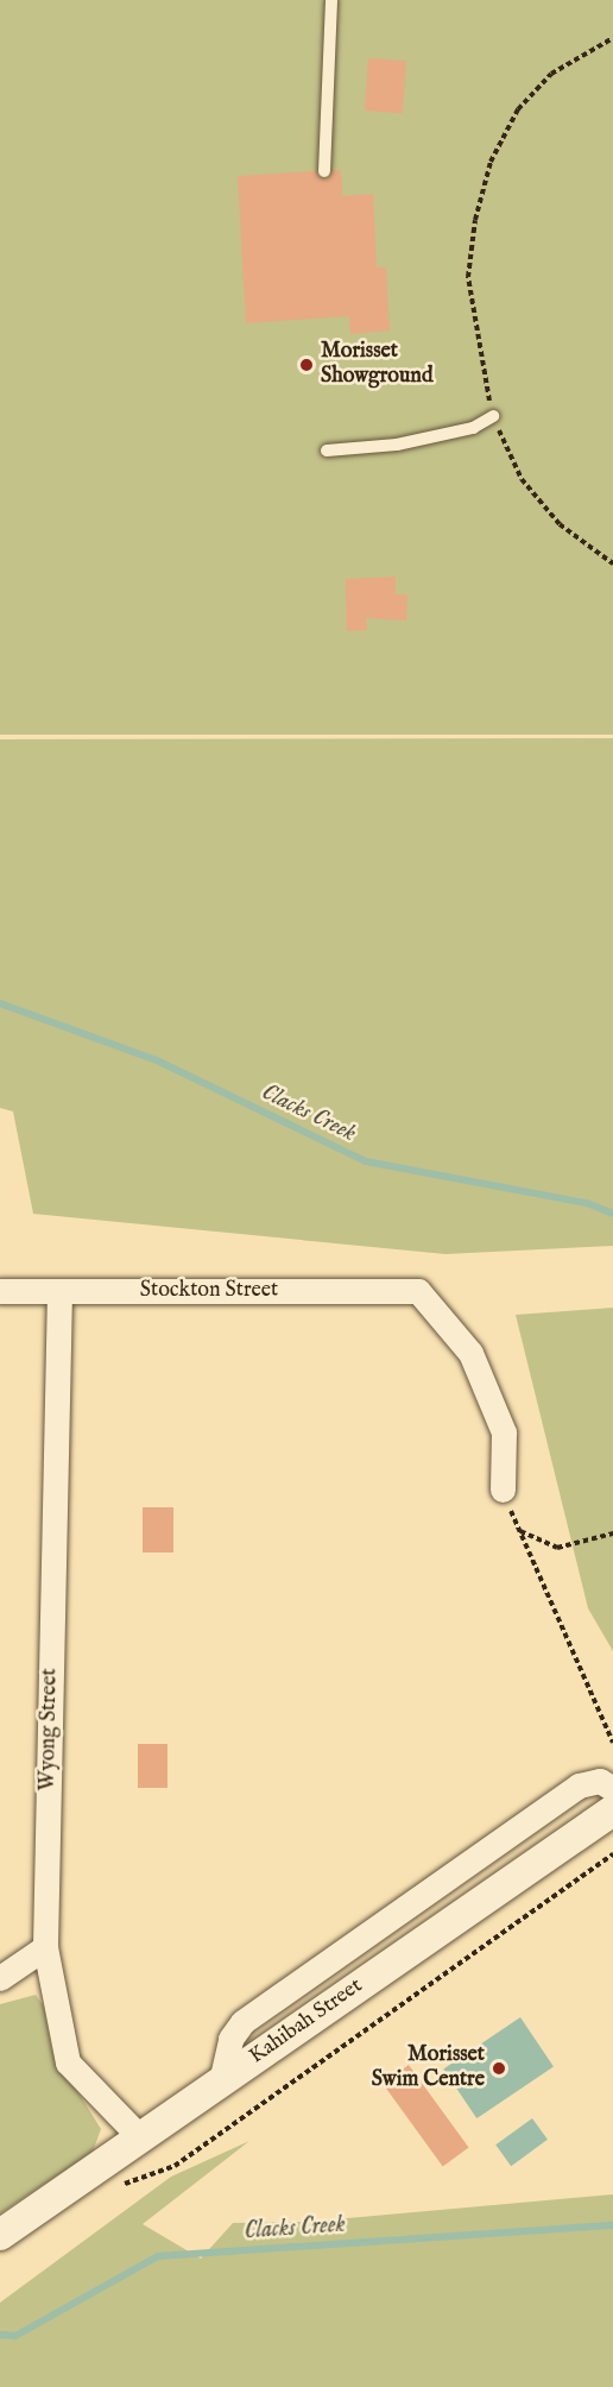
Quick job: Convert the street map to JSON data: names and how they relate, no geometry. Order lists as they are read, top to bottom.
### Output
{
  "streets": {
    "street": ["Stockton Street", "Wyong Street", "Kahibah Street"]
  },
  "crossings": [
    ["Stockton Street", "Wyong Street"],
    ["Wyong Street", "Kahibah Street"]
  ],
  "water": ["Clacks Creek"],
  "places": ["Morisset Showground", "Morisset Swim Centre"]
}
